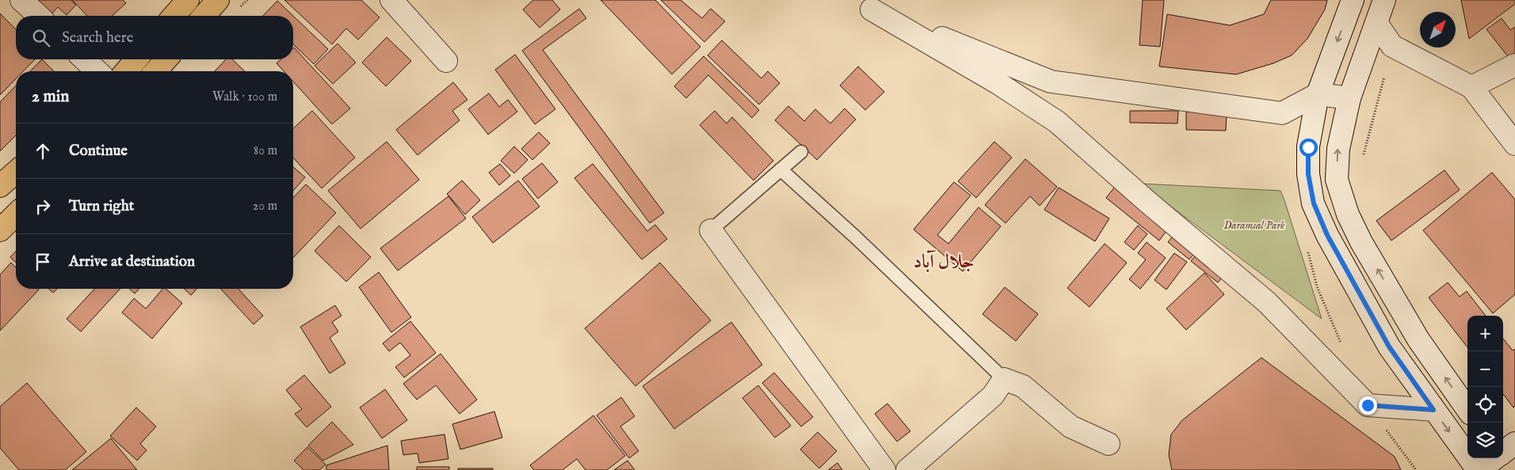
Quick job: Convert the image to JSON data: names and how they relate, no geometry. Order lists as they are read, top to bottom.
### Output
{
  "districts": ["جلال آباد"],
  "parks": ["Daramsal Park"],
  "north": "top right",
  "page": {
    "search": "Search here",
    "heading": ["2 min", "Walk · 100 m"],
    "list": [
      ["Continue", "80 m"],
      ["Turn right", "20 m"],
      "Arrive at destination"
    ],
    "map_buttons": ["+", "−"]
  }
}
